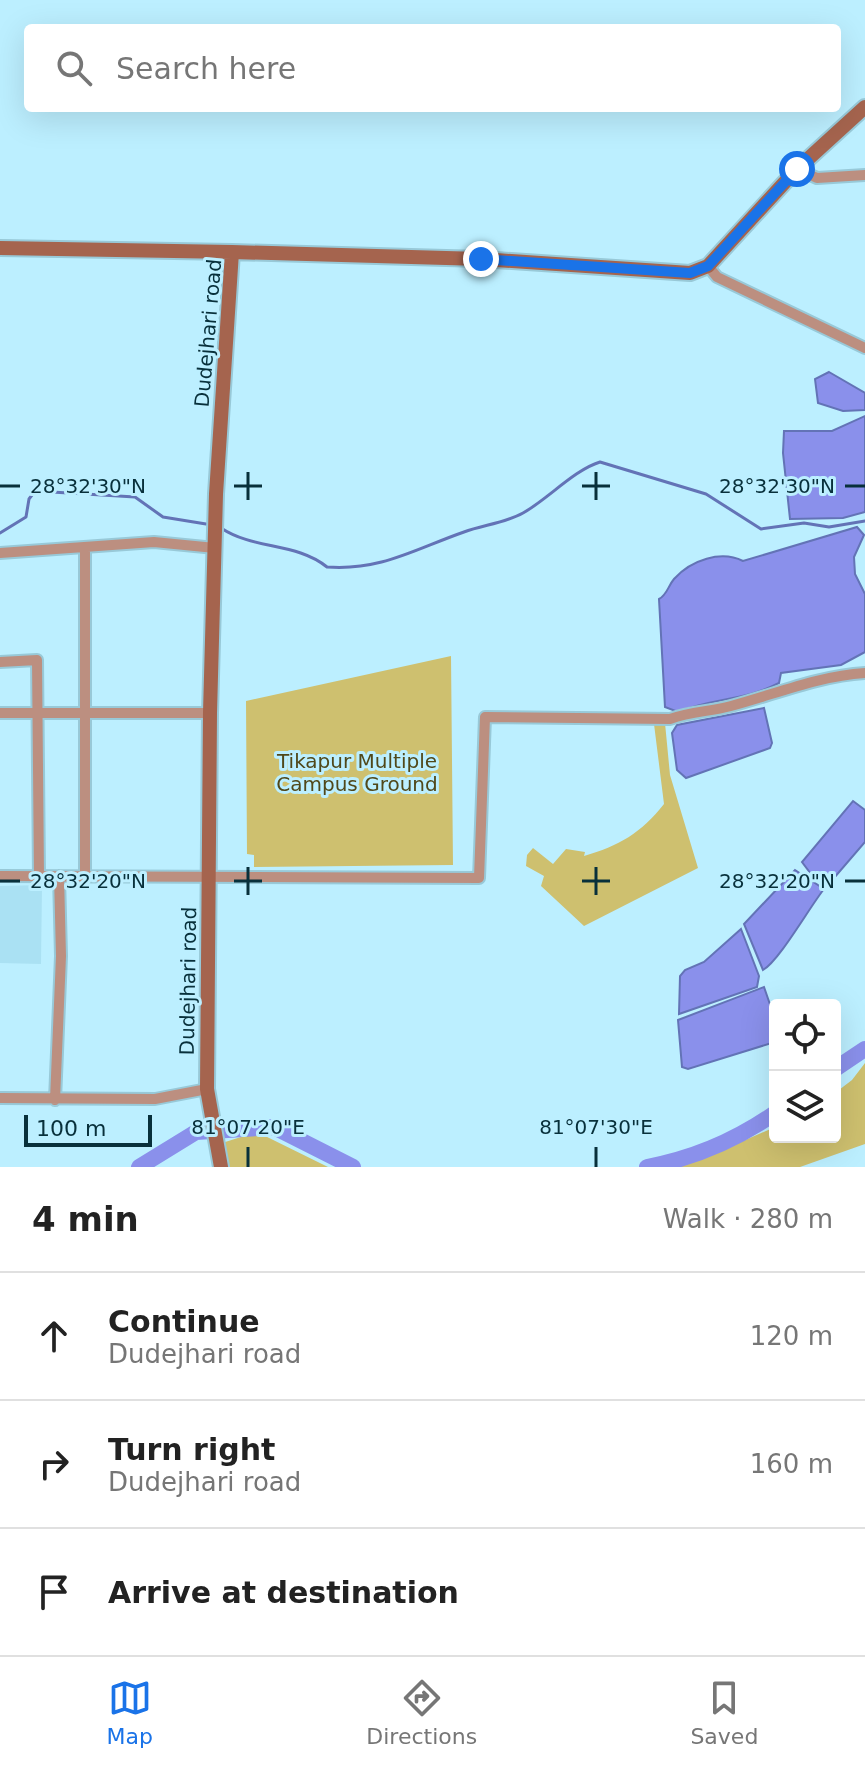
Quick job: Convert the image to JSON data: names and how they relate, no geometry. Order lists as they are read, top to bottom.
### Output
{
  "streets": {
    "street": ["Dudejhari road"]
  },
  "parks": ["Tikapur Multiple Campus Ground"],
  "scale_bar": "100 m",
  "page": {
    "search": "Search here",
    "scale": "100 m",
    "heading": ["4 min", "Walk · 280 m"],
    "list": [
      ["Continue", "Dudejhari road", "120 m"],
      ["Turn right", "Dudejhari road", "160 m"],
      "Arrive at destination"
    ],
    "nav": ["Map", "Directions", "Saved"]
  },
  "coordinates": [
    "28°32'30\"N",
    "28°32'20\"N",
    "81°07'20\"E",
    "81°07'30\"E"
  ]
}
